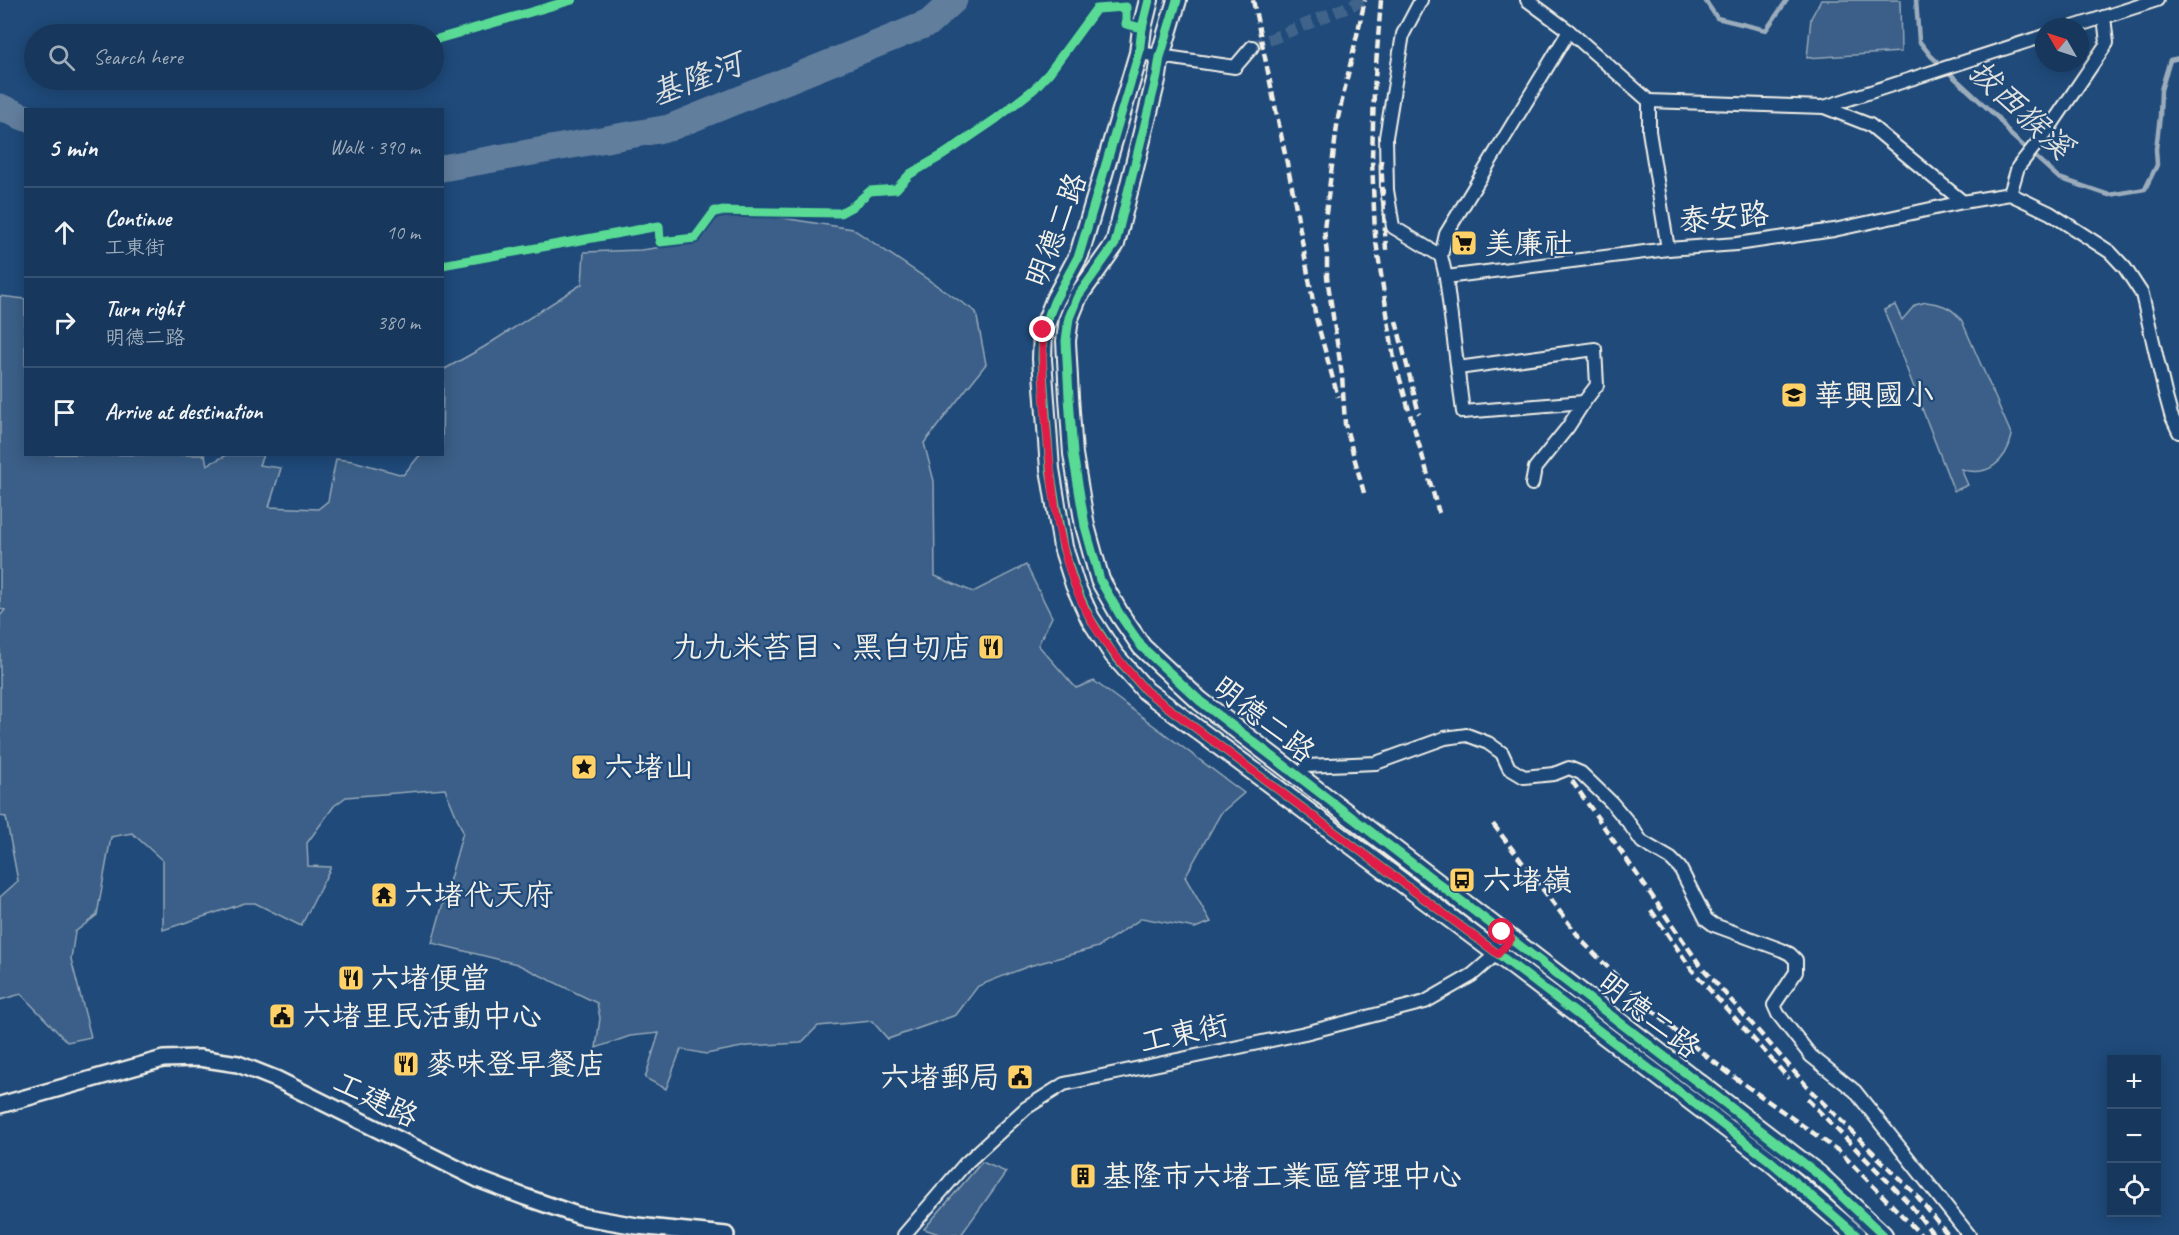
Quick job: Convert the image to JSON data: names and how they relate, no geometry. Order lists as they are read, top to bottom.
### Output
{
  "streets": {
    "main road": ["明德二路"],
    "street": ["泰安路", "工東街", "工建路"]
  },
  "crossings": [
    ["明德二路", "工東街"]
  ],
  "water": ["基隆河", "拔西猴溪"],
  "places": {
    "supermarket": ["美廉社"],
    "school or university": ["華興國小"],
    "restaurant": ["九九米苔目、黑白切店", "六堵便當", "麥味登早餐店"],
    "place": ["六堵山"],
    "bus stop": ["六堵嶺"],
    "temple": ["六堵代天府"],
    "public building": ["六堵里民活動中心", "六堵郵局"],
    "building": ["基隆市六堵工業區管理中心"]
  },
  "north": "top left",
  "page": {
    "search": "Search here",
    "heading": ["5 min", "Walk · 390 m"],
    "list": [
      ["Continue", "工東街", "10 m"],
      ["Turn right", "明德二路", "380 m"],
      "Arrive at destination"
    ],
    "map_buttons": ["+", "−"]
  }
}
